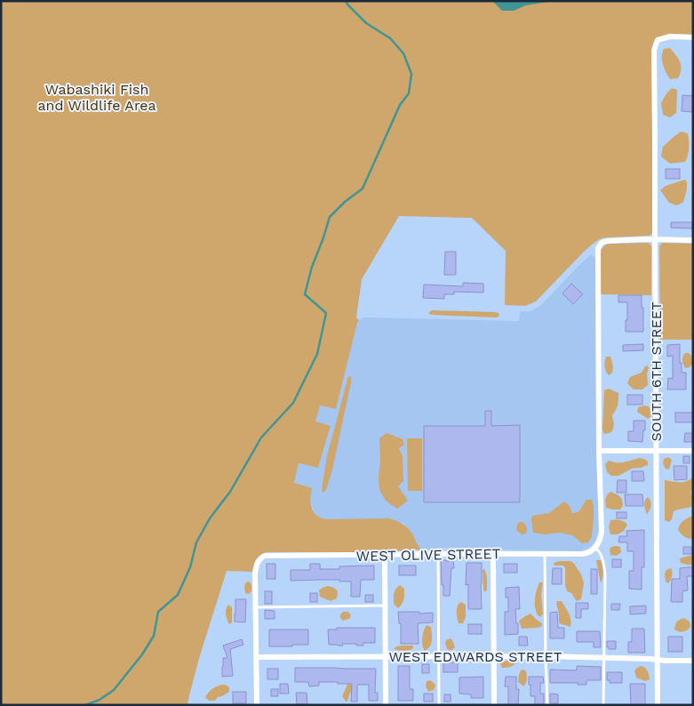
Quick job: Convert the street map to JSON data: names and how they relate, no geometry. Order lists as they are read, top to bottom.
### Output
{
  "streets": {
    "street": ["SOUTH 6TH STREET", "WEST OLIVE STREET", "WEST EDWARDS STREET"]
  },
  "crossings": [
    ["SOUTH 6TH STREET", "WEST EDWARDS STREET"]
  ],
  "parks": ["Wabashiki Fish and Wildlife Area"]
}
